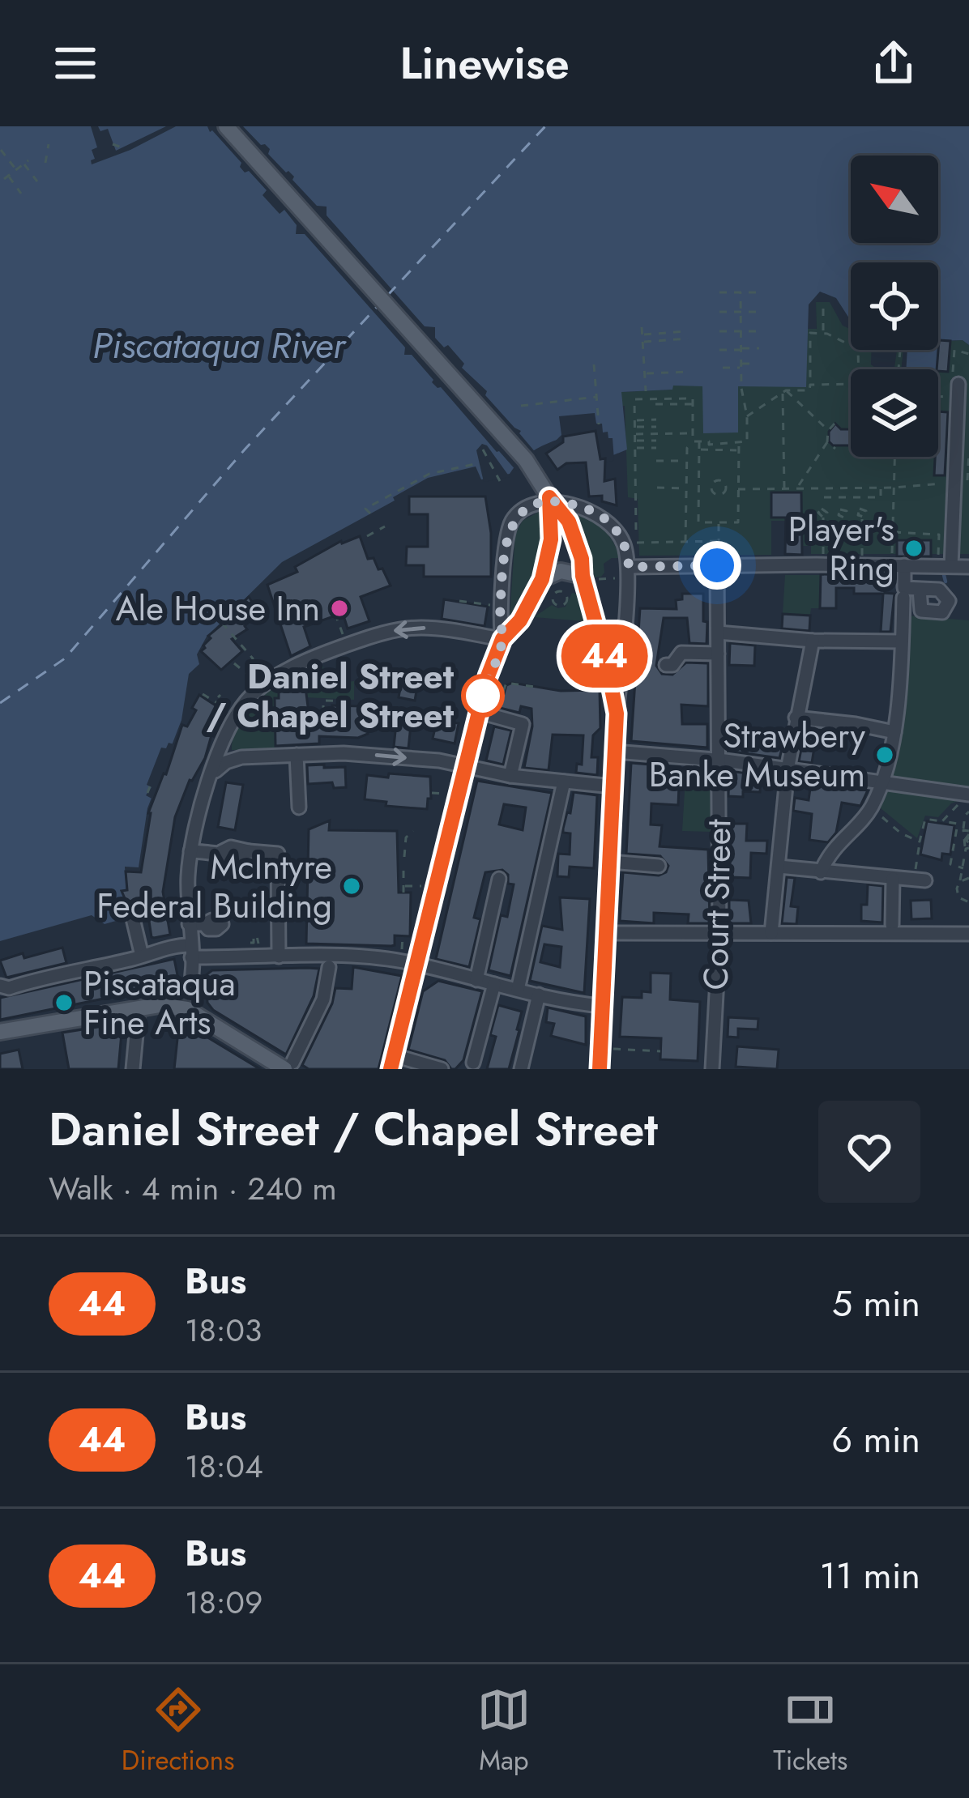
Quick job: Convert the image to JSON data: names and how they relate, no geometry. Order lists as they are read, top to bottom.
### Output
{
  "streets": {
    "street": ["Court Street"]
  },
  "water": ["Piscataqua River"],
  "places": [
    "Player's Ring",
    "Ale House Inn",
    "Daniel Street / Chapel Street",
    "Strawbery Banke Museum",
    "McIntyre Federal Building",
    "Piscataqua Fine Arts"
  ],
  "lines": ["bus line 44"],
  "north": "top left",
  "page": {
    "header": "Linewise",
    "on_map": "44",
    "heading": ["Daniel Street / Chapel Street", "Walk · 4 min · 240 m"],
    "list": [
      {
        "mark": "44",
        "name": "Bus",
        "note": "18:03",
        "value": "5 min"
      },
      {
        "mark": "44",
        "name": "Bus",
        "note": "18:04",
        "value": "6 min"
      },
      {
        "mark": "44",
        "name": "Bus",
        "note": "18:09",
        "value": "11 min"
      }
    ],
    "tabs": ["Directions", "Map", "Tickets"]
  }
}
